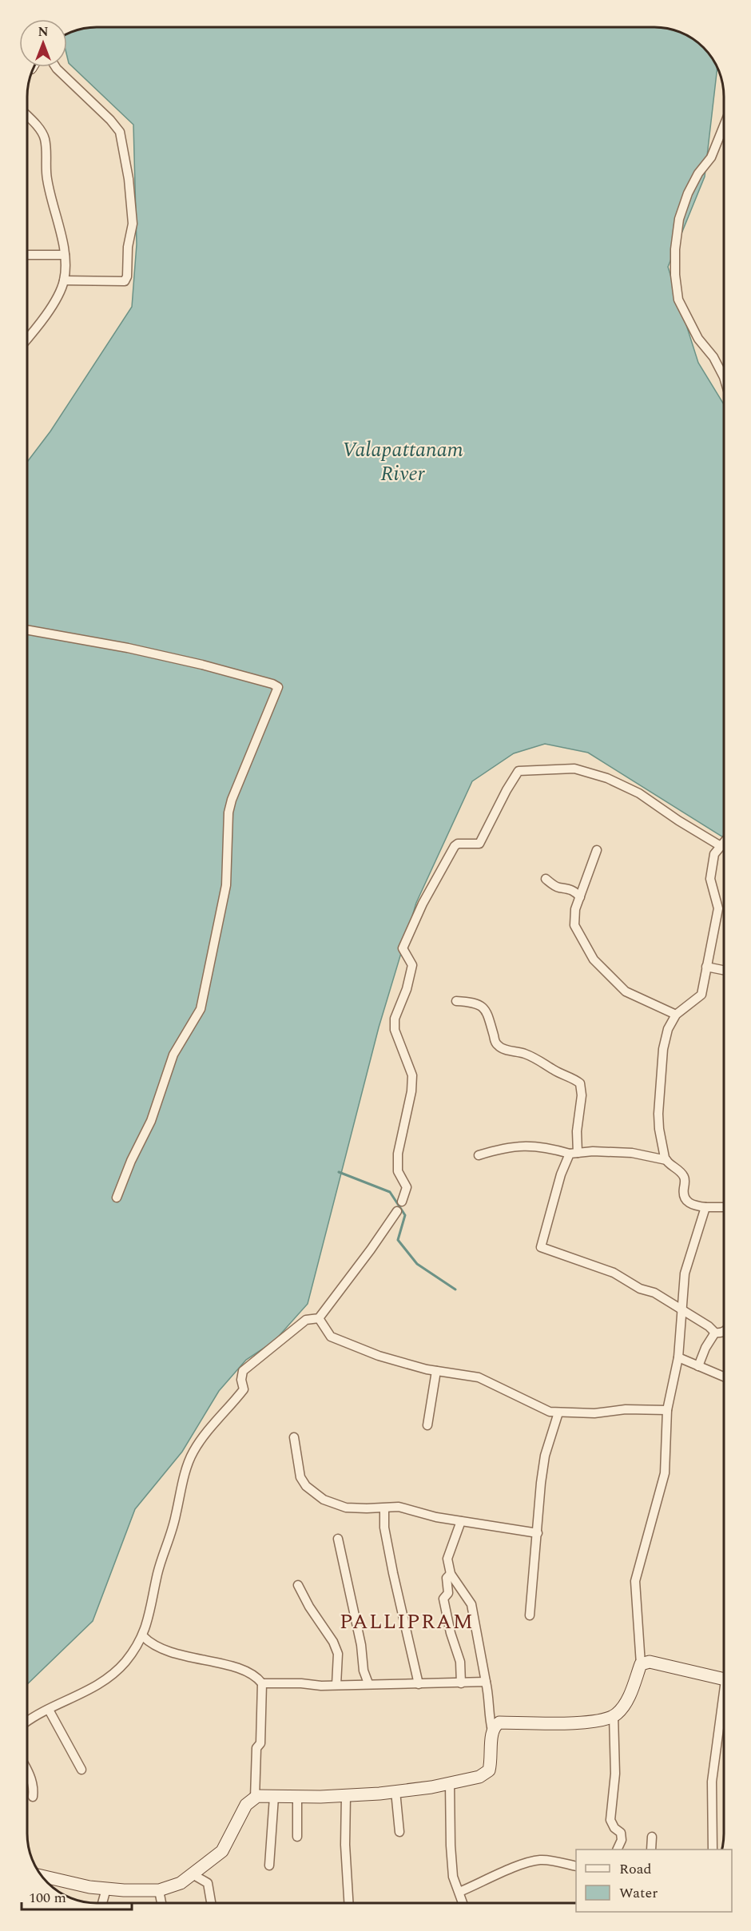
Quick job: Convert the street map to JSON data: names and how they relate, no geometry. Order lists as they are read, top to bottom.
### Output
{
  "districts": ["PALLIPRAM"],
  "water": ["Valapattanam River"],
  "legend": ["Road", "Water"],
  "scale_bar": "100 m",
  "north": "top"
}
